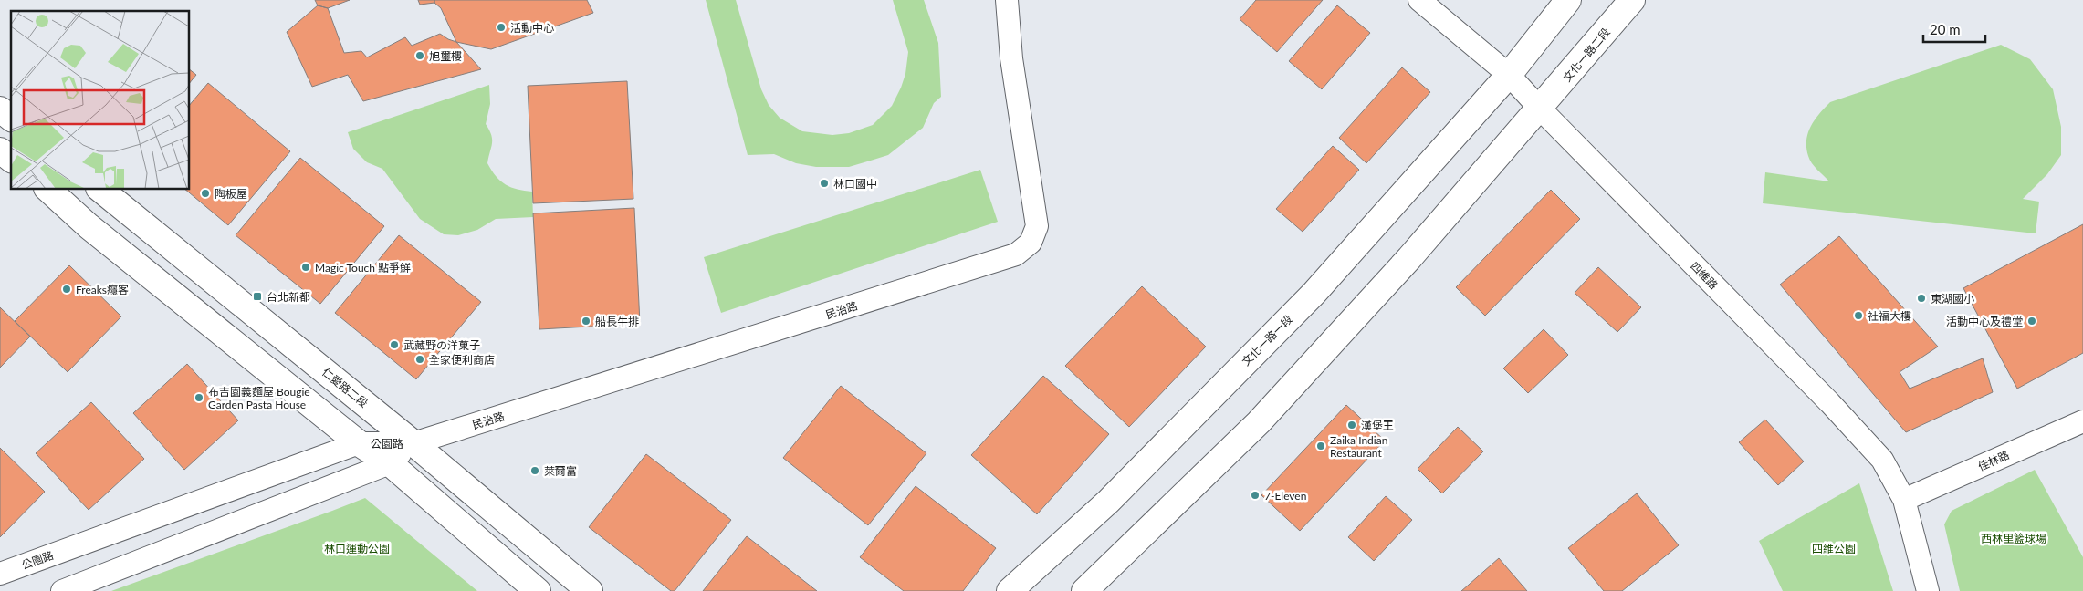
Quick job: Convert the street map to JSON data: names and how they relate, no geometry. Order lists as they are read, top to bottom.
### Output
{
  "streets": {
    "main road": ["文化一路二段", "文化一路一段", "仁愛路二段"],
    "street": [
      "四維路",
      "民治路",
      "公園路",
      "佳林路"
    ]
  },
  "crossings": [
    ["文化一路二段", "四維路"],
    ["四維路", "文化一路一段"],
    ["四維路", "佳林路"],
    ["民治路", "仁愛路二段"],
    ["民治路", "公園路"],
    ["仁愛路二段", "公園路"]
  ],
  "parks": ["西林里籃球場", "林口運動公園", "四維公園"],
  "places": {
    "other": [
      "活動中心",
      "旭璽樓",
      "林口國中",
      "陶板屋",
      "Magic Touch 點爭鮮",
      "Freaks癮客",
      "東湖國小",
      "社福大樓",
      "船長牛排",
      "活動中心及禮堂",
      "武藏野の洋菓子",
      "全家便利商店",
      "布吉園義麵屋 Bougie Garden Pasta House",
      "漢堡王",
      "Zaika Indian Restaurant",
      "萊爾富",
      "7-Eleven"
    ],
    "transit": ["台北新都"]
  },
  "scale_bar": "20 m"
}
